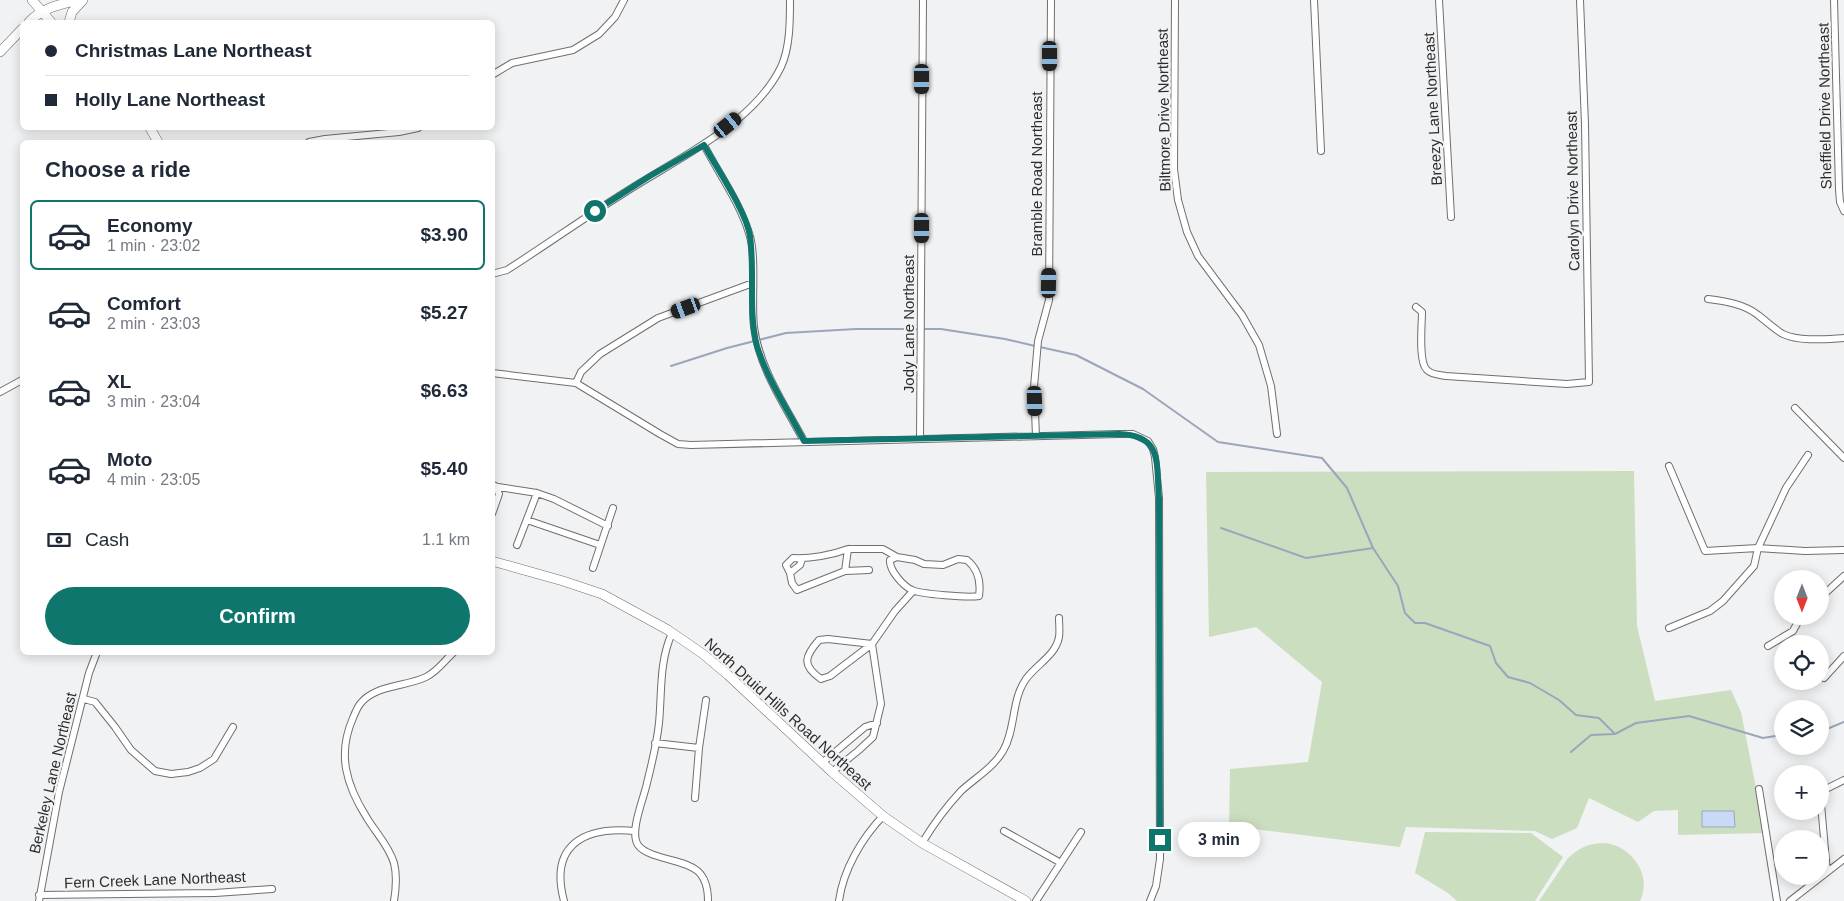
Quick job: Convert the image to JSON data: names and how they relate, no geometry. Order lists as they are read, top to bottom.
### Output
{
  "streets": {
    "main road": ["North Druid Hills Road Northeast"],
    "street": [
      "Sheffield Drive Northeast",
      "Breezy Lane Northeast",
      "Biltmore Drive Northeast",
      "Bramble Road Northeast",
      "Carolyn Drive Northeast",
      "Jody Lane Northeast",
      "Berkeley Lane Northeast",
      "Fern Creek Lane Northeast"
    ]
  },
  "crossings": [
    ["Berkeley Lane Northeast", "Fern Creek Lane Northeast"]
  ],
  "north": "bottom",
  "page": {
    "banner": ["Christmas Lane Northeast", "Holly Lane Northeast"],
    "heading": "Choose a ride",
    "list": [
      {
        "name": "Economy",
        "note": "1 min · 23:02",
        "value": "$3.90"
      },
      {
        "name": "Comfort",
        "note": "2 min · 23:03",
        "value": "$5.27"
      },
      {
        "name": "XL",
        "note": "3 min · 23:04",
        "value": "$6.63"
      },
      {
        "name": "Moto",
        "note": "4 min · 23:05",
        "value": "$5.40"
      }
    ],
    "pay": ["Cash", "1.1 km"],
    "map_buttons": ["+", "−"],
    "buttons": "Confirm",
    "bubble": "3 min"
  }
}
